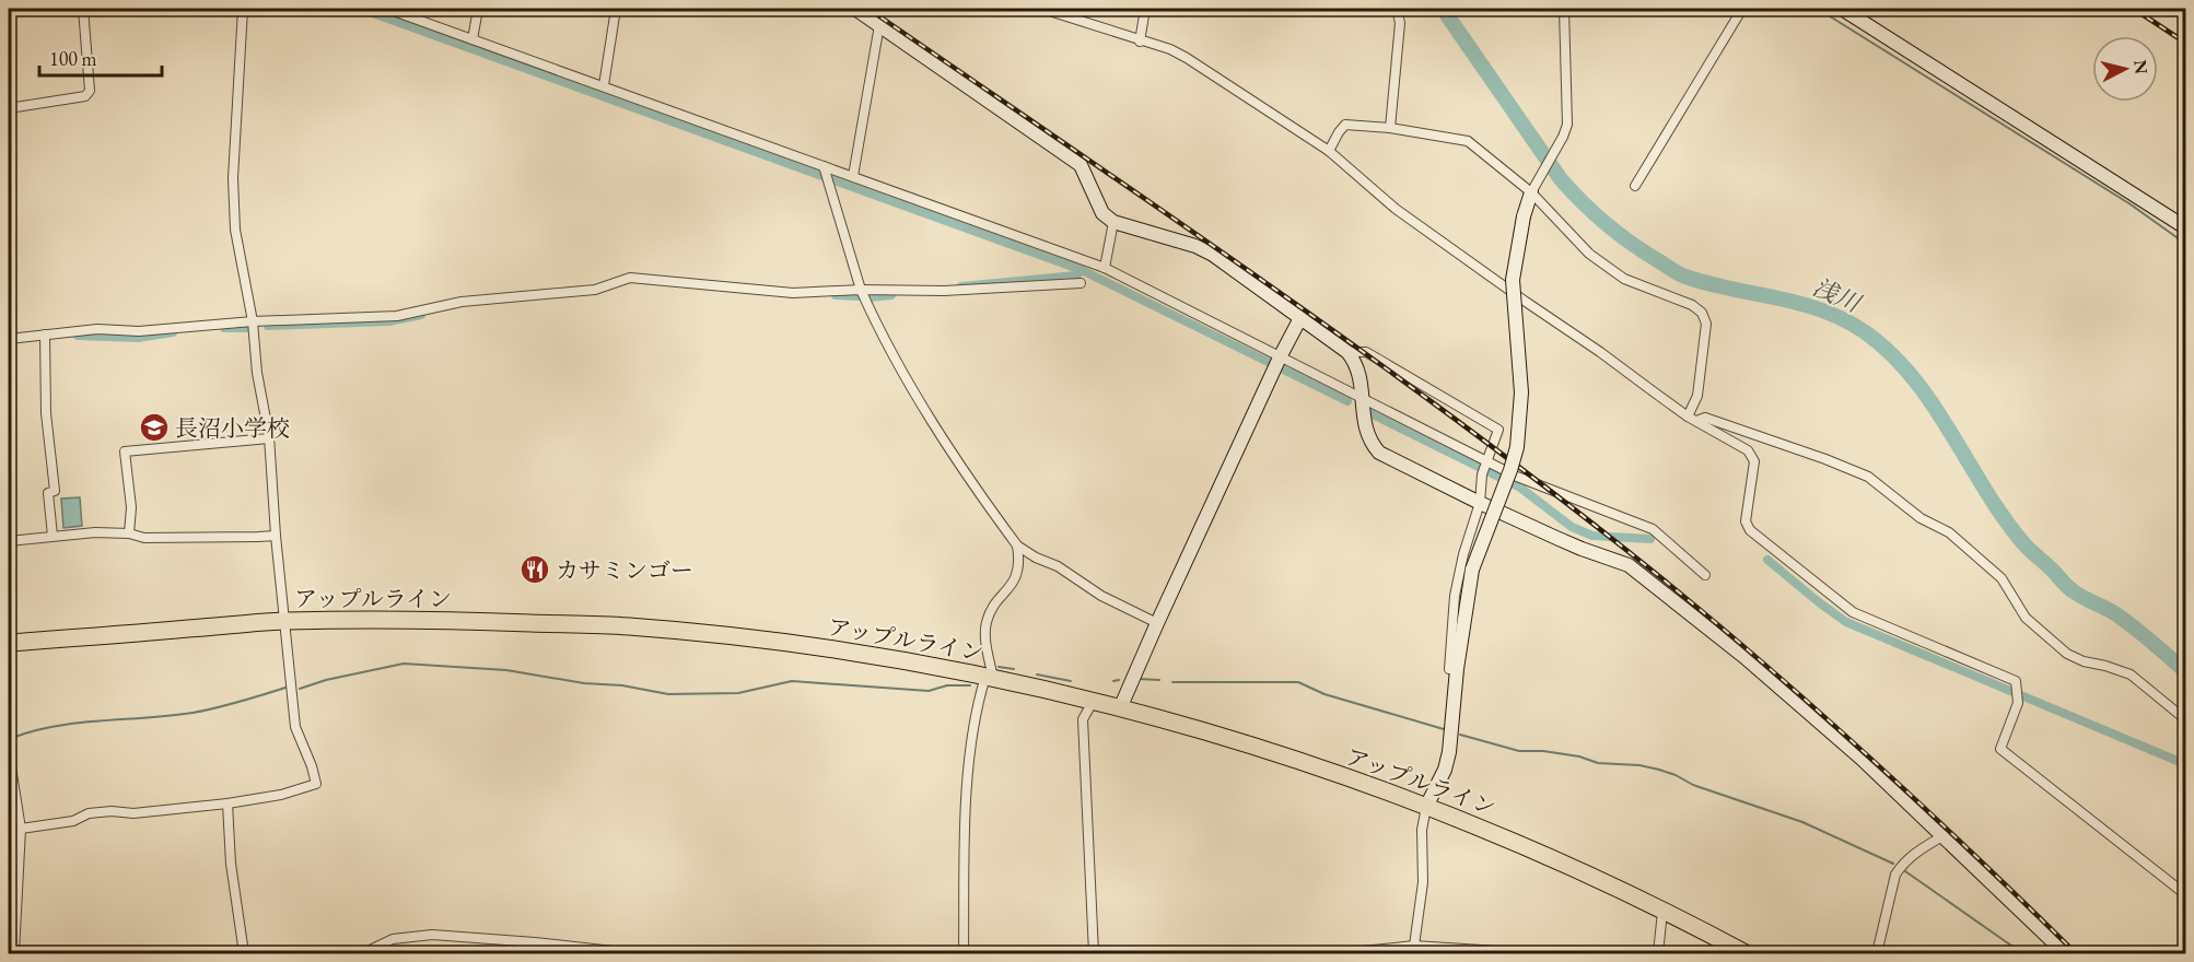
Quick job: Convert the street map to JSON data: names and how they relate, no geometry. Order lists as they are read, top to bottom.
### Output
{
  "streets": {
    "highway": ["アップルライン"]
  },
  "water": ["浅川"],
  "places": {
    "school or university": ["長沼小学校"],
    "restaurant": ["カサミンゴー"]
  },
  "scale_bar": "100 m",
  "north": "right"
}
